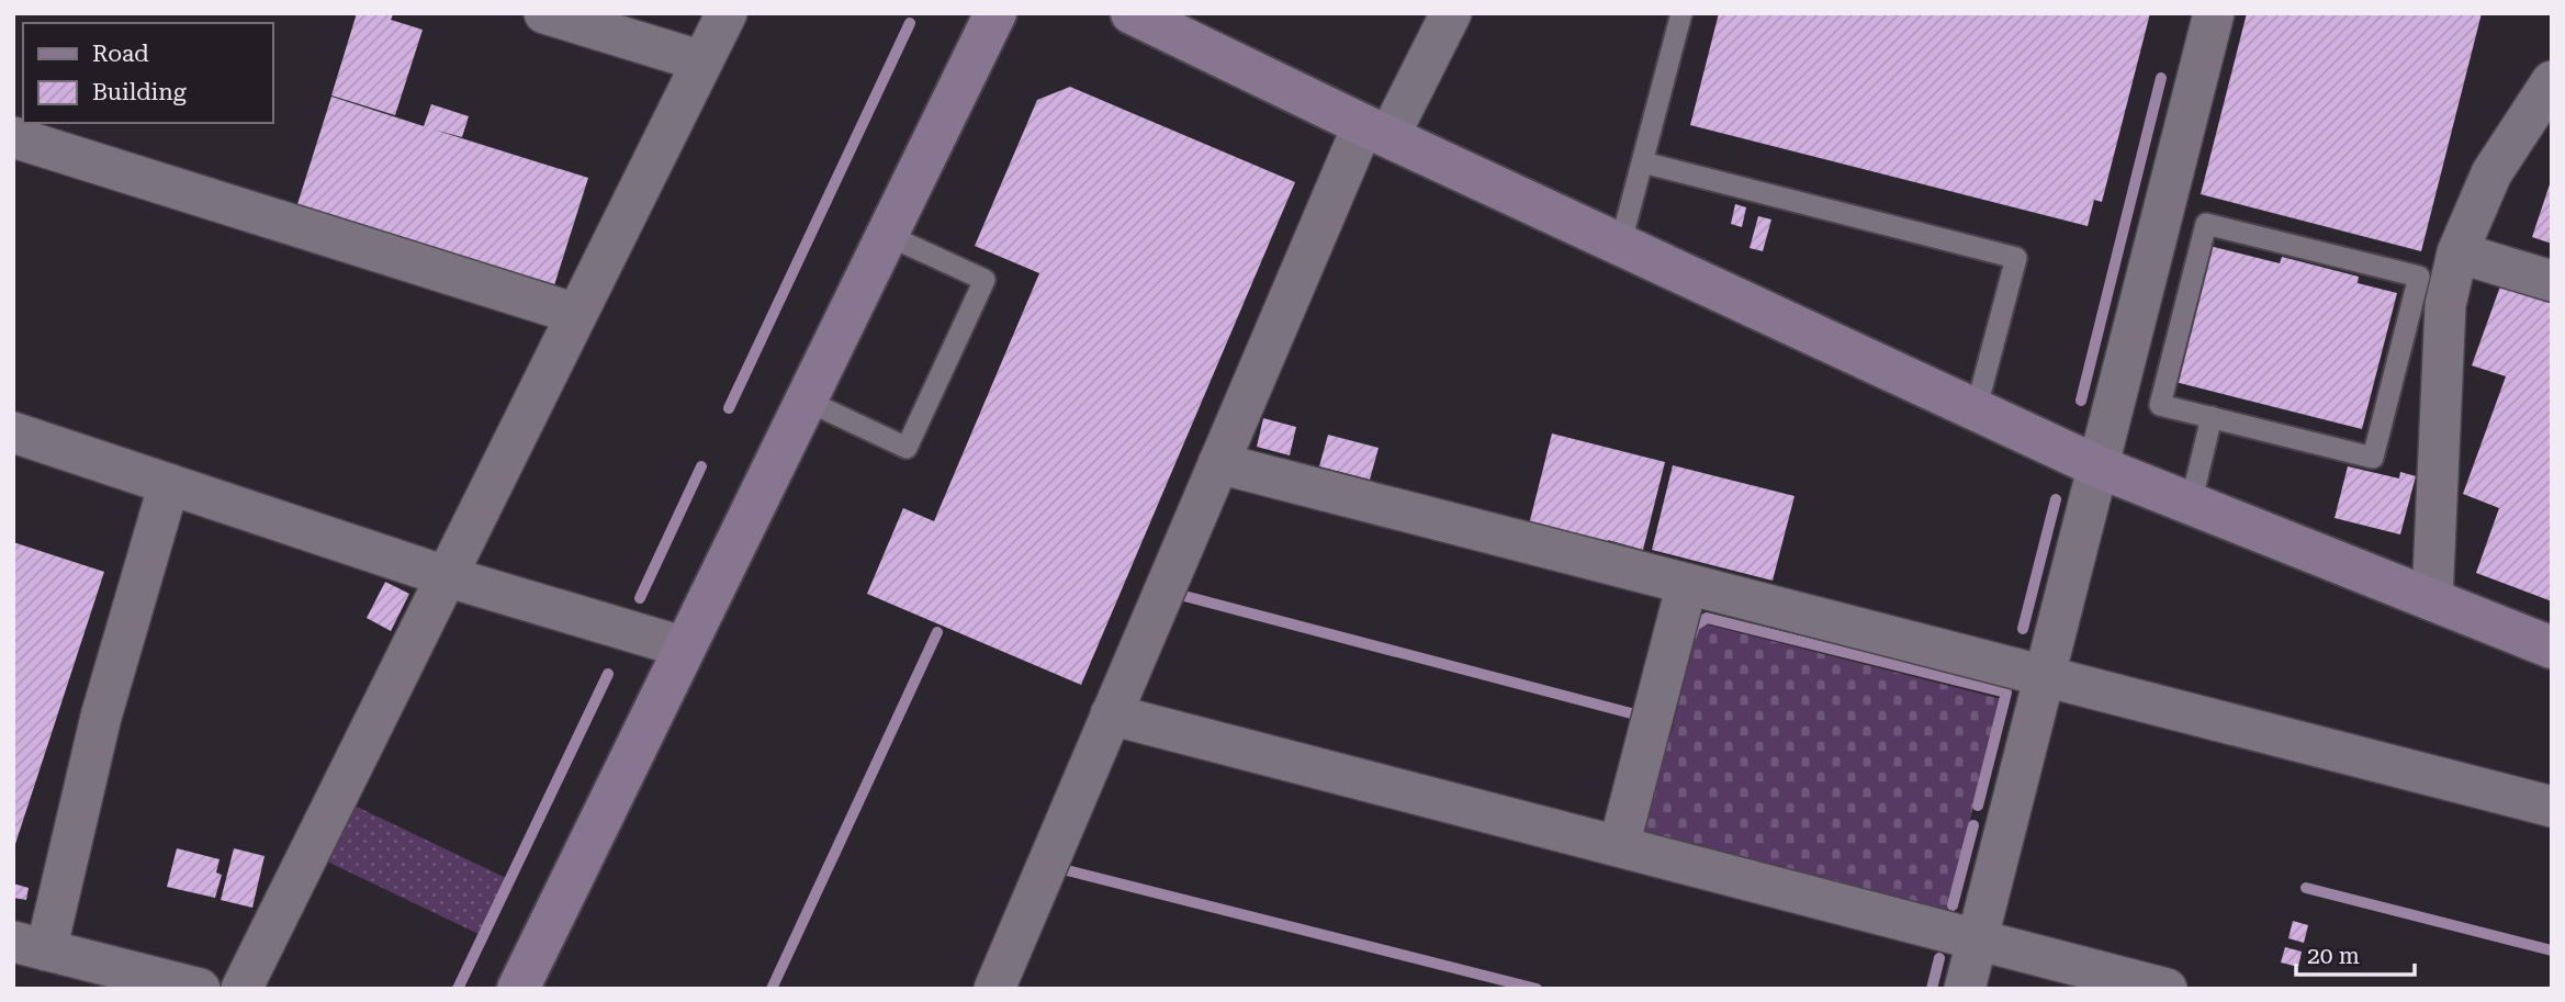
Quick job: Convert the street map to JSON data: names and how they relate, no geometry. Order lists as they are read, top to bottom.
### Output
{
  "legend": ["Road", "Building"],
  "scale_bar": "20 m"
}
